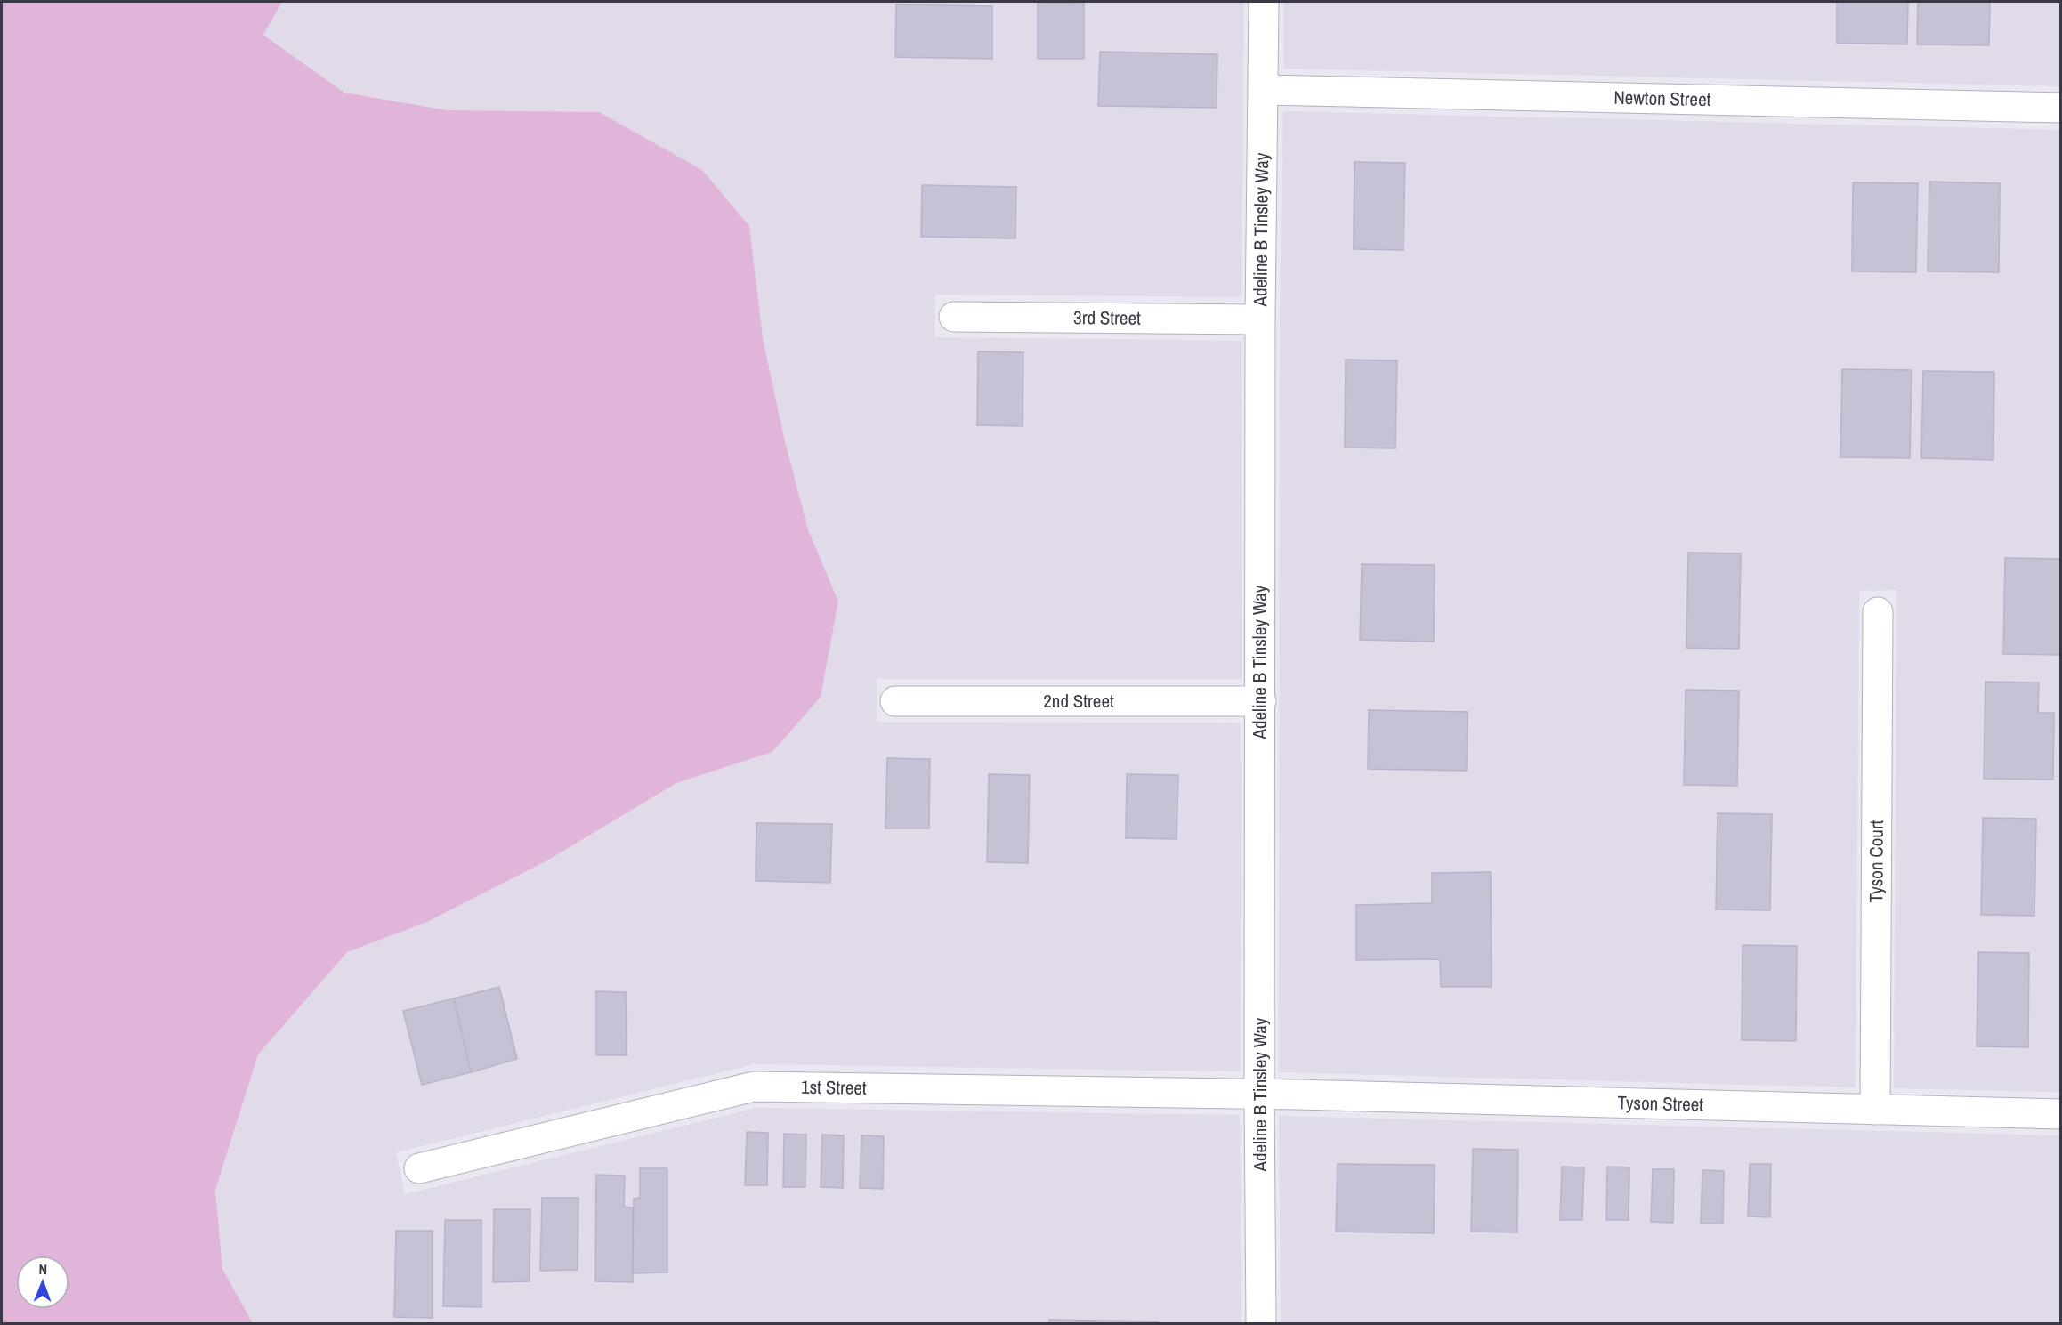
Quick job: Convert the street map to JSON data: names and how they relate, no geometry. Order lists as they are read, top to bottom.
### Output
{
  "streets": {
    "street": [
      "Newton Street",
      "Adeline B Tinsley Way",
      "3rd Street",
      "2nd Street",
      "Tyson Court",
      "1st Street",
      "Tyson Street"
    ]
  },
  "crossings": [
    ["Newton Street", "Adeline B Tinsley Way"],
    ["Adeline B Tinsley Way", "3rd Street"],
    ["Adeline B Tinsley Way", "2nd Street"],
    ["Adeline B Tinsley Way", "1st Street"],
    ["Adeline B Tinsley Way", "Tyson Street"],
    ["Tyson Court", "Tyson Street"],
    ["1st Street", "Tyson Street"]
  ],
  "north": "top"
}
